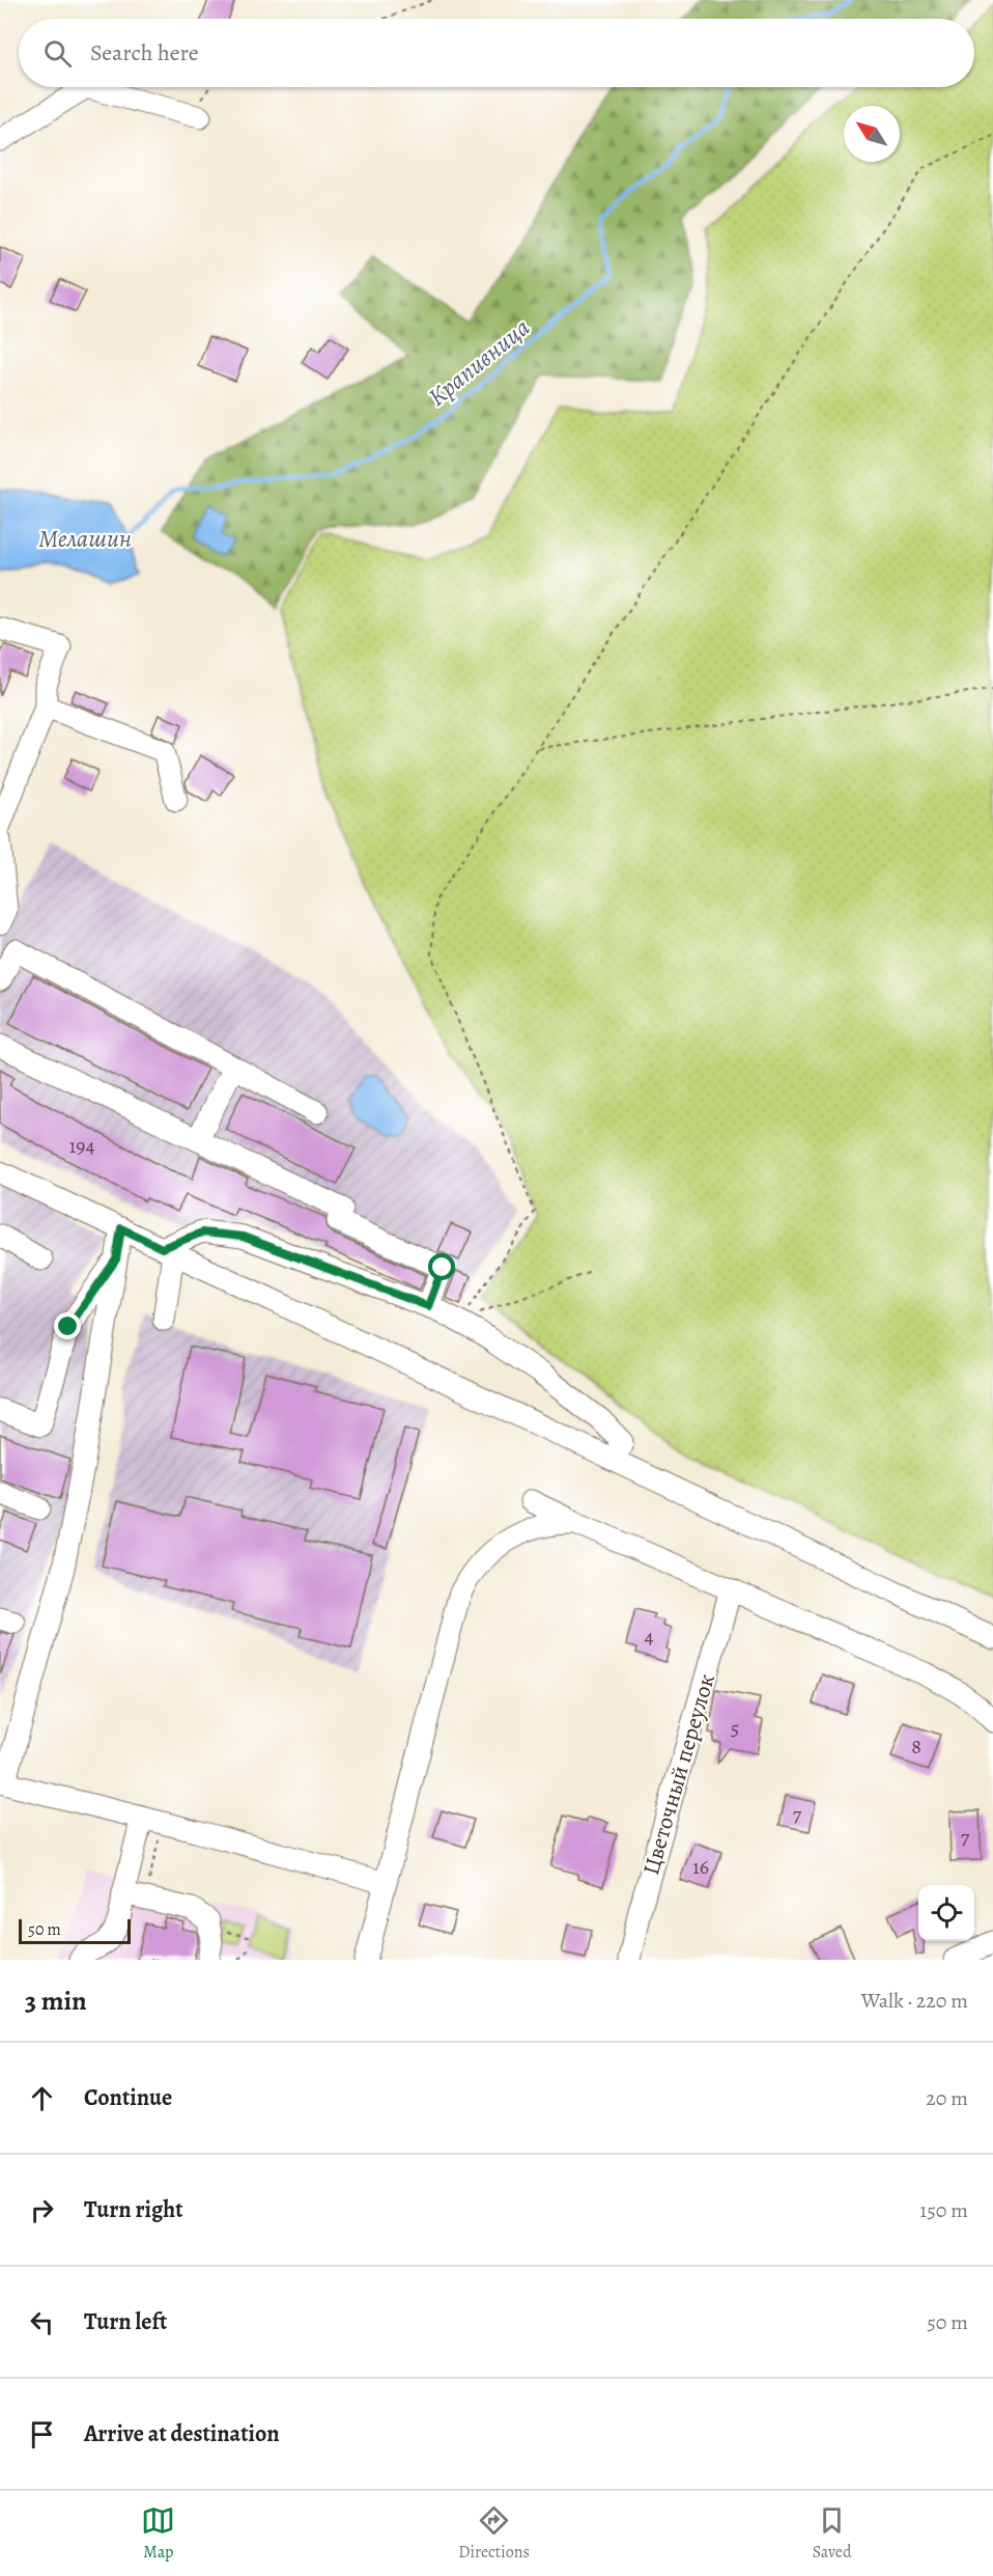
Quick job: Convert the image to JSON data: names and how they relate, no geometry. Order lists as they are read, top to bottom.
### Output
{
  "streets": {
    "street": ["Цветочный переулок"]
  },
  "water": ["Крапивница", "Мелашин"],
  "house_numbers": [
    "194",
    "4",
    "5",
    "8",
    "7",
    "7",
    "16"
  ],
  "scale_bar": "50 m",
  "north": "top left",
  "page": {
    "search": "Search here",
    "scale": "50 m",
    "heading": ["3 min", "Walk · 220 m"],
    "list": [
      ["Continue", "20 m"],
      ["Turn right", "150 m"],
      ["Turn left", "50 m"],
      "Arrive at destination"
    ],
    "nav": ["Map", "Directions", "Saved"]
  }
}
